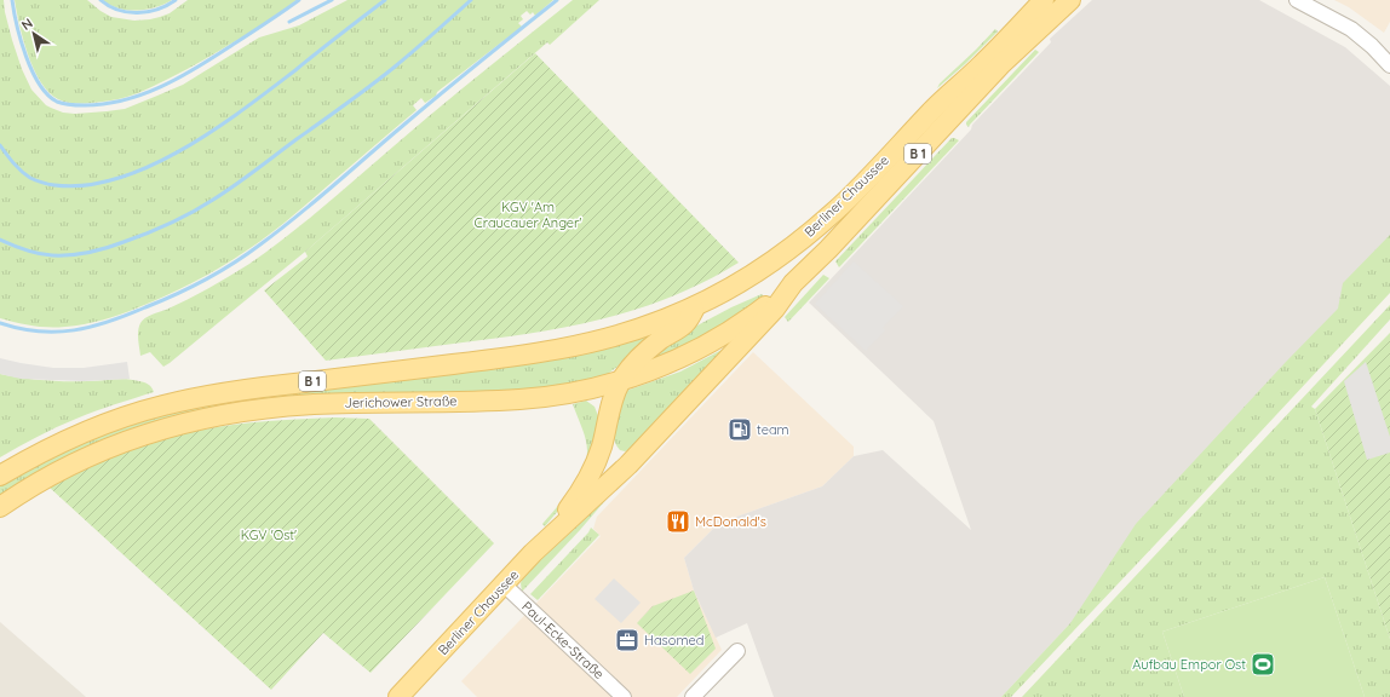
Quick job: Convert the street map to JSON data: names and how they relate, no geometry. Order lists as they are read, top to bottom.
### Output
{
  "streets": {
    "main road": ["B 1", "Berliner Chaussee", "Jerichower Straße"],
    "street": ["Paul-Ecke-Straße"]
  },
  "crossings": [
    ["Berliner Chaussee", "Jerichower Straße"],
    ["Berliner Chaussee", "Paul-Ecke-Straße"]
  ],
  "parks": ["KGV 'Am Craucauer Anger'", "KGV 'Ost'"],
  "places": {
    "fuel station": ["team"],
    "restaurant": ["McDonald's"],
    "office": ["Hasomed"],
    "sports": ["Aufbau Empor Ost"]
  },
  "north": "top left"
}
